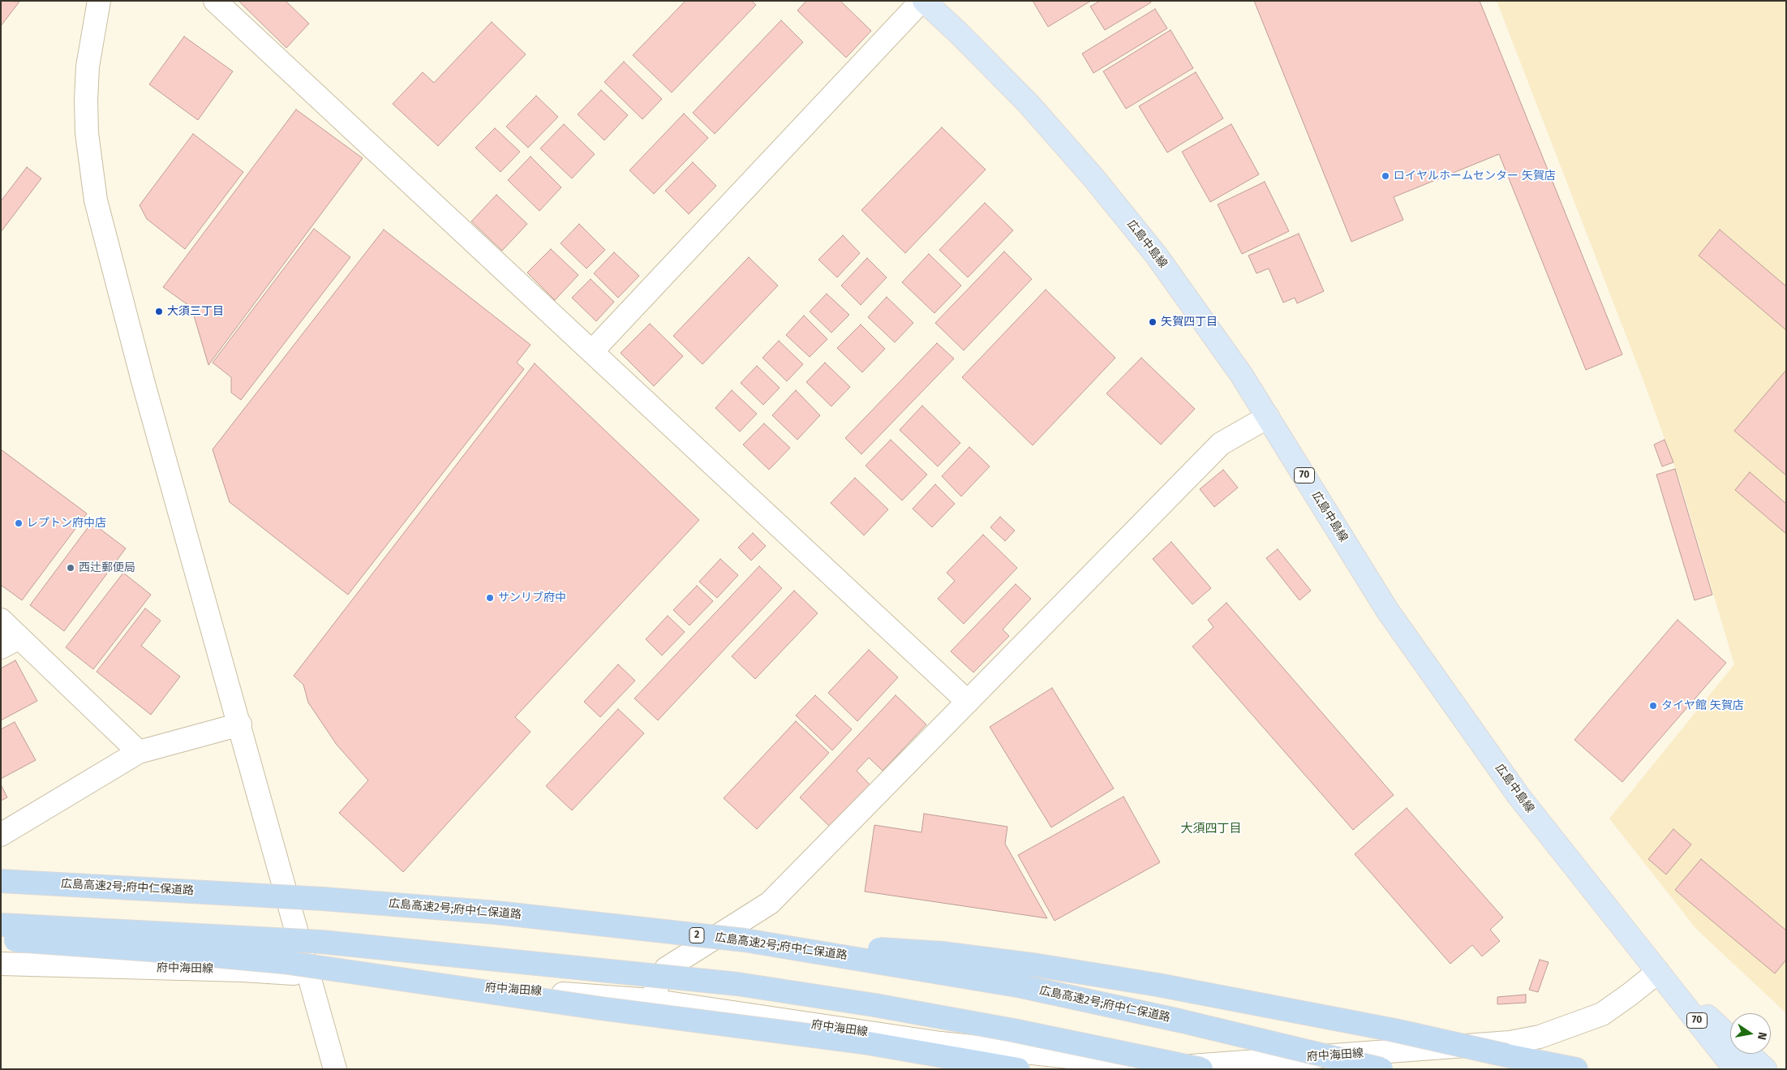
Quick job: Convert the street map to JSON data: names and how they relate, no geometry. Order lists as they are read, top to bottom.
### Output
{
  "streets": {
    "highway": ["広島高速2号;府中仁保道路", "2"],
    "main road": ["広島中島線", "70"],
    "street": ["府中海田線"]
  },
  "crossings": [
    ["広島中島線", "府中海田線"]
  ],
  "districts": ["大須四丁目"],
  "places": [
    "ロイヤルホームセンター 矢賀店",
    "大須三丁目",
    "矢賀四丁目",
    "レプトン府中店",
    "西辻郵便局",
    "サンリブ府中",
    "タイヤ館 矢賀店"
  ],
  "north": "right"
}
